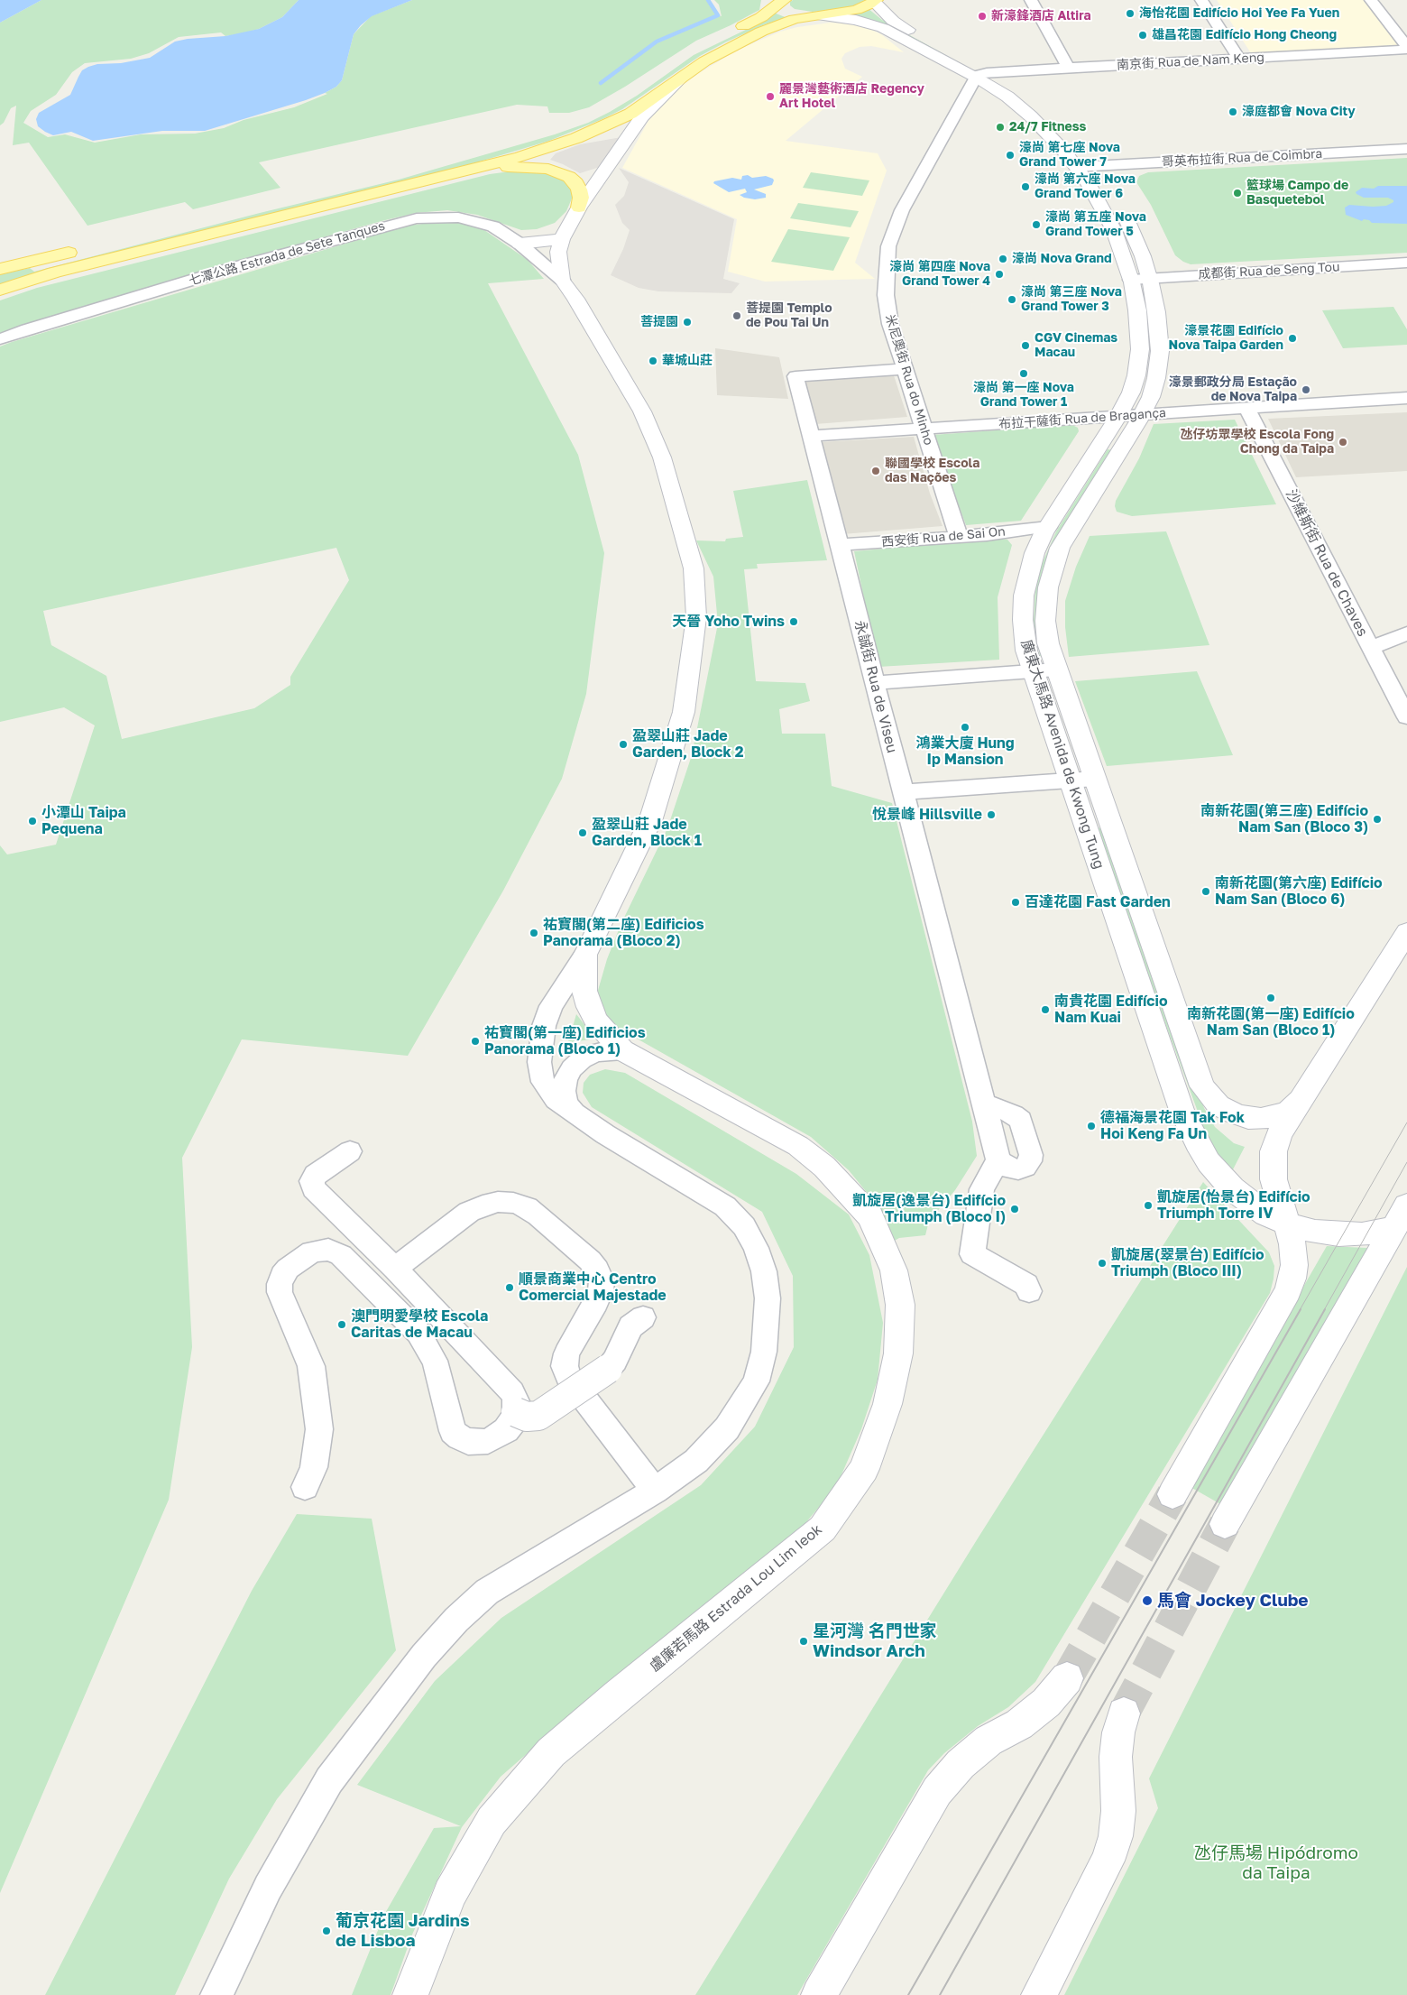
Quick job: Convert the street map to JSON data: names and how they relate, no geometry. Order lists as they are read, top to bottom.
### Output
{
  "streets": {
    "main road": ["廣東大馬路 Avenida de Kwong Tung", "盧廉若馬路 Estrada Lou Lim Ieok"],
    "street": [
      "南京街 Rua de Nam Keng",
      "哥英布拉街 Rua de Coimbra",
      "七潭公路 Estrada de Sete Tanques",
      "成都街 Rua de Seng Tou",
      "米尼奧街 Rua do Minho",
      "布拉干薩街 Rua de Bragança",
      "西安街 Rua de Sai On",
      "沙維斯街 Rua de Chaves",
      "永誠街 Rua de Viseu"
    ]
  },
  "crossings": [
    ["南京街 Rua de Nam Keng", "米尼奧街 Rua do Minho"],
    ["南京街 Rua de Nam Keng", "廣東大馬路 Avenida de Kwong Tung"],
    ["哥英布拉街 Rua de Coimbra", "廣東大馬路 Avenida de Kwong Tung"],
    ["七潭公路 Estrada de Sete Tanques", "盧廉若馬路 Estrada Lou Lim Ieok"],
    ["成都街 Rua de Seng Tou", "廣東大馬路 Avenida de Kwong Tung"],
    ["米尼奧街 Rua do Minho", "布拉干薩街 Rua de Bragança"],
    ["米尼奧街 Rua do Minho", "西安街 Rua de Sai On"],
    ["米尼奧街 Rua do Minho", "永誠街 Rua de Viseu"],
    ["米尼奧街 Rua do Minho", "廣東大馬路 Avenida de Kwong Tung"],
    ["布拉干薩街 Rua de Bragança", "沙維斯街 Rua de Chaves"],
    ["布拉干薩街 Rua de Bragança", "永誠街 Rua de Viseu"],
    ["布拉干薩街 Rua de Bragança", "廣東大馬路 Avenida de Kwong Tung"],
    ["西安街 Rua de Sai On", "永誠街 Rua de Viseu"],
    ["西安街 Rua de Sai On", "廣東大馬路 Avenida de Kwong Tung"]
  ],
  "parks": ["氹仔馬場 Hipódromo da Taipa"],
  "places": [
    "海怡花園 Edifício Hoi Yee Fa Yuen",
    "新濠鋒酒店 Altira",
    "雄昌花園 Edifício Hong Cheong",
    "麗景灣藝術酒店 Regency Art Hotel",
    "濠庭都會 Nova City",
    "24/7 Fitness",
    "濠尚 第七座 Nova Grand Tower 7",
    "濠尚 第六座 Nova Grand Tower 6",
    "籃球場 Campo de Basquetebol",
    "濠尚 第五座 Nova Grand Tower 5",
    "濠尚 Nova Grand",
    "濠尚 第四座 Nova Grand Tower 4",
    "濠尚 第三座 Nova Grand Tower 3",
    "菩提園 Templo de Pou Tai Un",
    "菩提園",
    "濠景花園 Edifício Nova Taipa Garden",
    "CGV Cinemas Macau",
    "華城山莊",
    "濠尚 第一座 Nova Grand Tower 1",
    "濠景郵政分局 Estação de Nova Taipa",
    "氹仔坊眾學校 Escola Fong Chong da Taipa",
    "聯國學校 Escola das Nações",
    "天晉 Yoho Twins",
    "鴻業大廈 Hung Ip Mansion",
    "盈翠山莊 Jade Garden, Block 2",
    "悅景峰 Hillsville",
    "南新花園(第三座) Edifício Nam San (Bloco 3)",
    "小潭山 Taipa Pequena",
    "盈翠山莊 Jade Garden, Block 1",
    "南新花園(第六座) Edifício Nam San (Bloco 6)",
    "百達花園 Fast Garden",
    "祐寶閣(第二座) Edificios Panorama (Bloco 2)",
    "南新花園(第一座) Edifício Nam San (Bloco 1)",
    "南貴花園 Edifício Nam Kuai",
    "祐寶閣(第一座) Edificios Panorama (Bloco 1)",
    "德福海景花園 Tak Fok Hoi Keng Fa Un",
    "凱旋居(怡景台) Edifício Triumph Torre IV",
    "凱旋居(逸景台) Edifício Triumph (Bloco I)",
    "凱旋居(翠景台) Edifício Triumph (Bloco III)",
    "順景商業中心 Centro Comercial Majestade",
    "澳門明愛學校 Escola Caritas de Macau",
    "馬會 Jockey Clube",
    "星河灣 名門世家 Windsor Arch",
    "葡京花園 Jardins de Lisboa"
  ]
}
